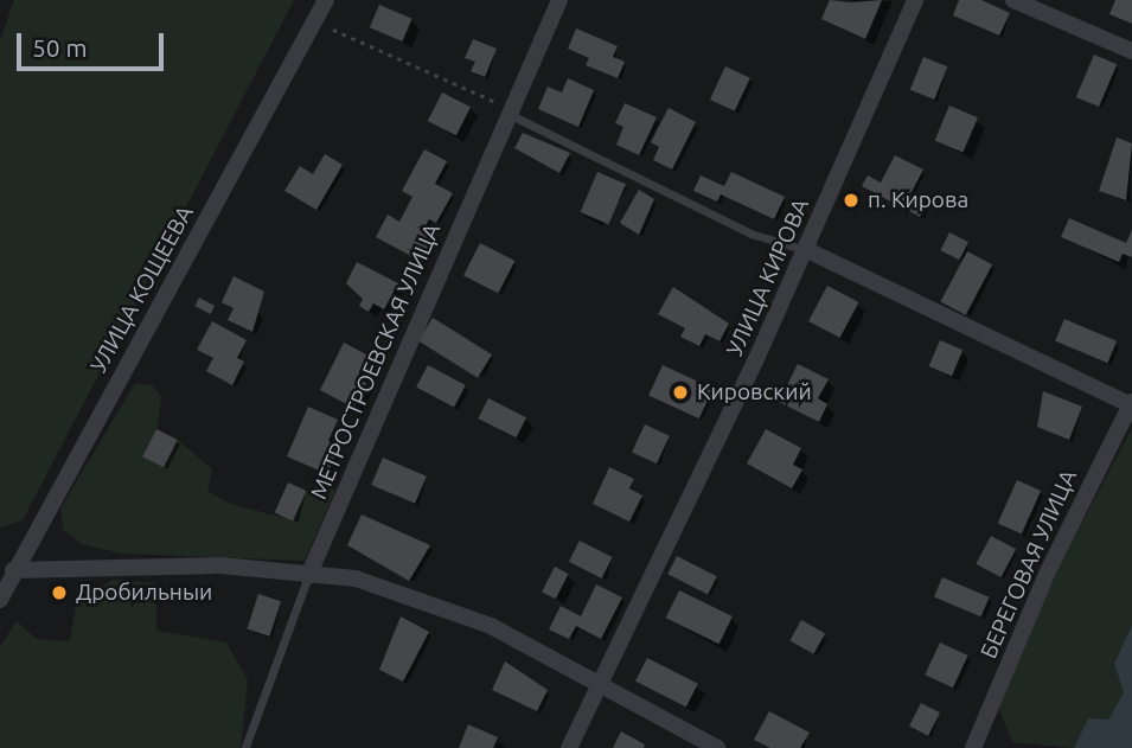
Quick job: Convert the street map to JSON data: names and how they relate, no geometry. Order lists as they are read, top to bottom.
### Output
{
  "streets": {
    "street": [
      "УЛИЦА КИРОВА",
      "УЛИЦА КОЩЕЕВА",
      "МЕТРОСТРОЕВСКАЯ УЛИЦА",
      "БЕРЕГОВАЯ УЛИЦА"
    ]
  },
  "places": ["п. Кирова", "Кировский", "Дробильныи"],
  "scale_bar": "50 m"
}
